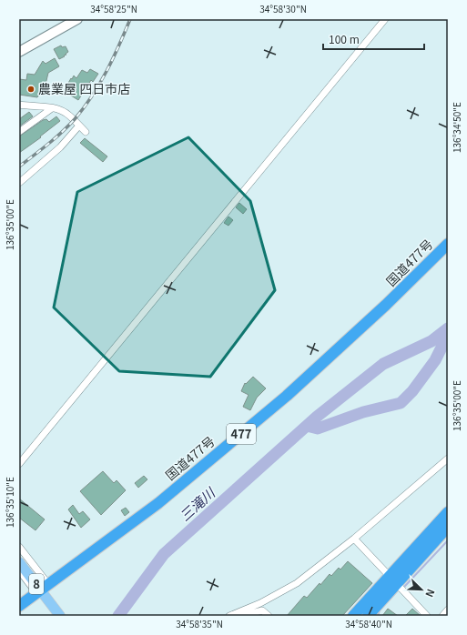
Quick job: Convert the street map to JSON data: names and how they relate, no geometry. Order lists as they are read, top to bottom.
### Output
{
  "streets": {
    "highway": ["国道477号", "477"],
    "main road": ["8"]
  },
  "crossings": [
    ["国道477号", "8"]
  ],
  "water": ["三滝川"],
  "places": ["農業屋 四日市店"],
  "scale_bar": "100 m",
  "north": "bottom right",
  "coordinates": [
    "34°58'25\"N",
    "34°58'30\"N",
    "136°34'50\"E",
    "136°35'00\"E",
    "136°35'10\"E",
    "34°58'35\"N",
    "34°58'40\"N"
  ]
}
